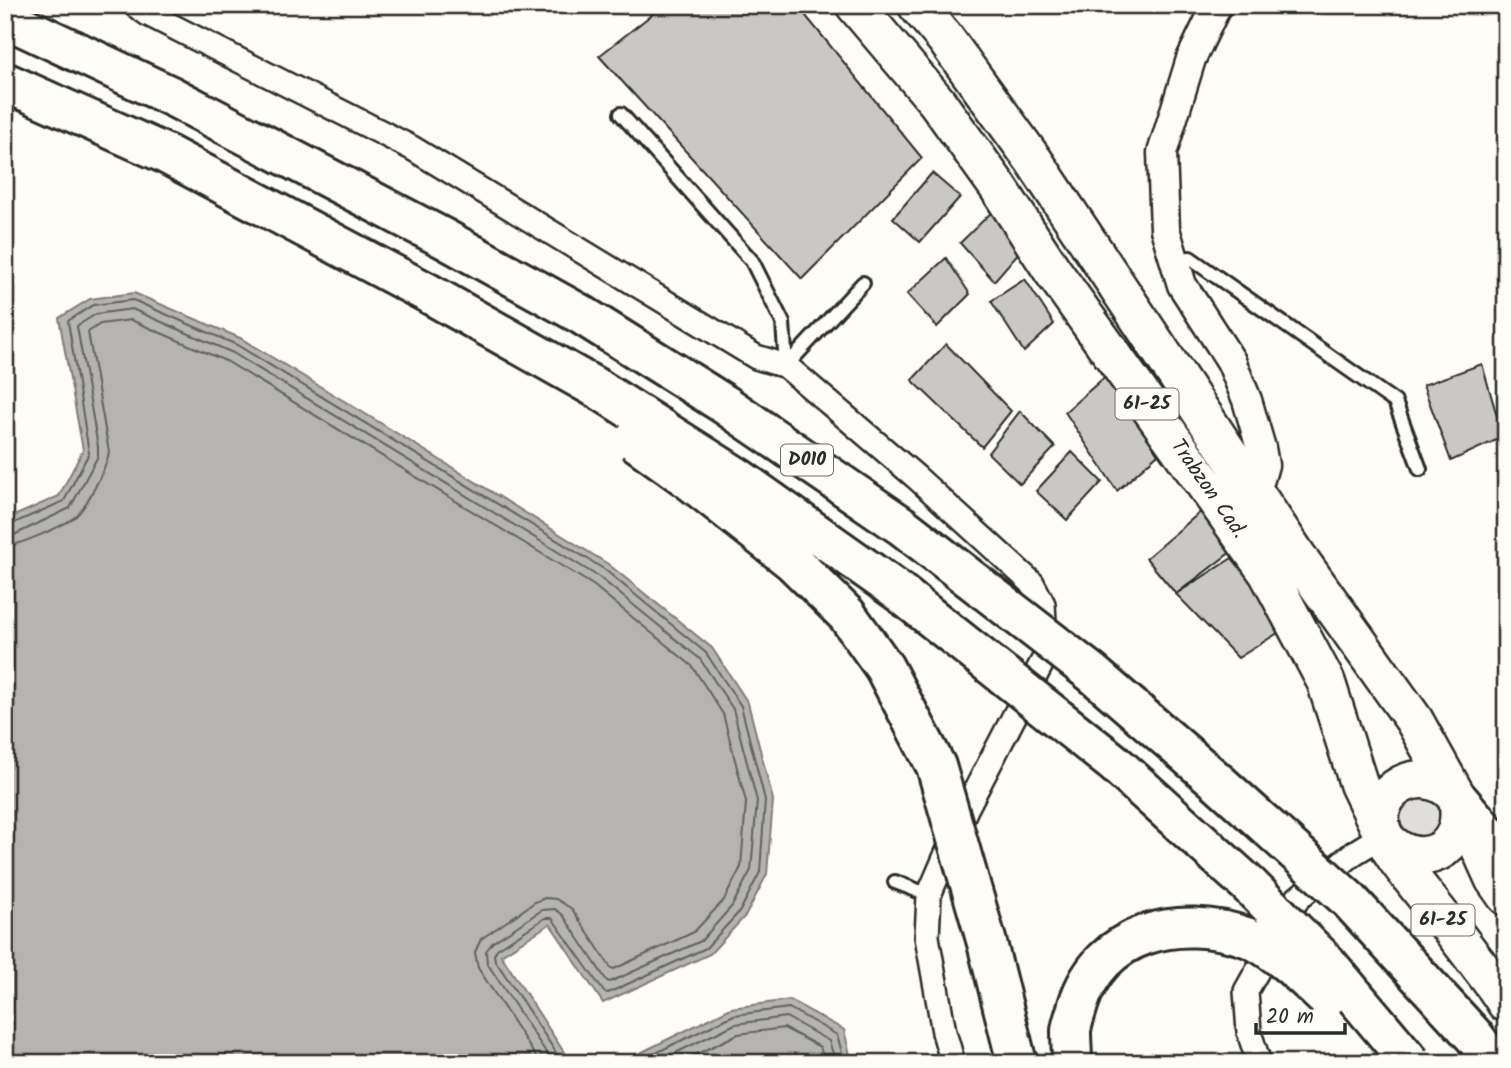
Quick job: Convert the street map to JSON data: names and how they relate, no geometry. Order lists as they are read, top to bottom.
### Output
{
  "streets": {
    "highway": ["D010"],
    "main road": ["61-25", "Trabzon Cad."]
  },
  "crossings": [
    ["61-25", "Trabzon Cad."]
  ],
  "scale_bar": "20 m"
}
